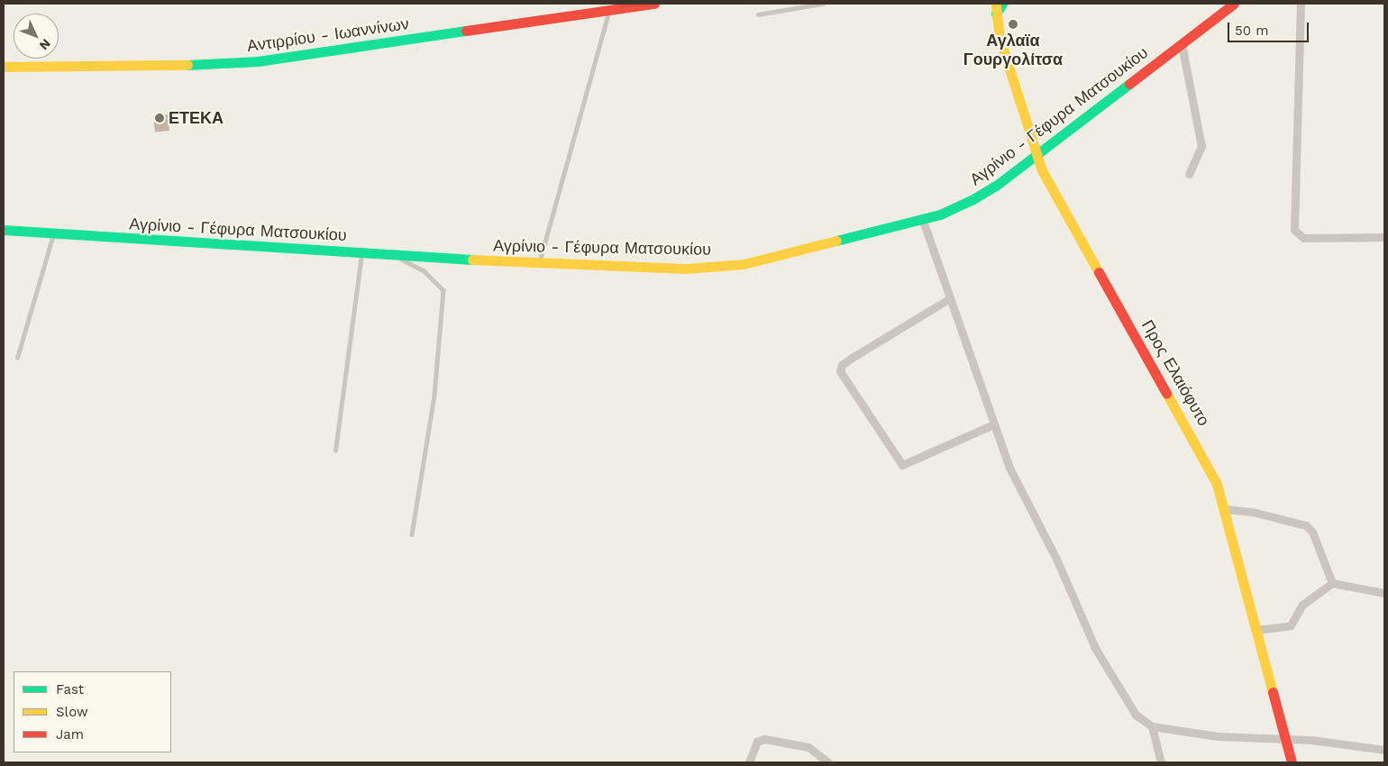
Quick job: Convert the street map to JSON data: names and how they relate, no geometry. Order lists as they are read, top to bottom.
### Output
{
  "streets": {
    "main road": ["Αντιρρίου - Ιωαννίνων", "Αγρίνιο - Γέφυρα Ματσουκίου", "Προς Ελαιόφυτο"]
  },
  "crossings": [
    ["Αγρίνιο - Γέφυρα Ματσουκίου", "Προς Ελαιόφυτο"]
  ],
  "places": ["Αγλαϊα Γουργολίτσα", "ΕΤΕΚΑ"],
  "legend": ["Fast", "Slow", "Jam"],
  "scale_bar": "50 m",
  "north": "bottom right"
}
